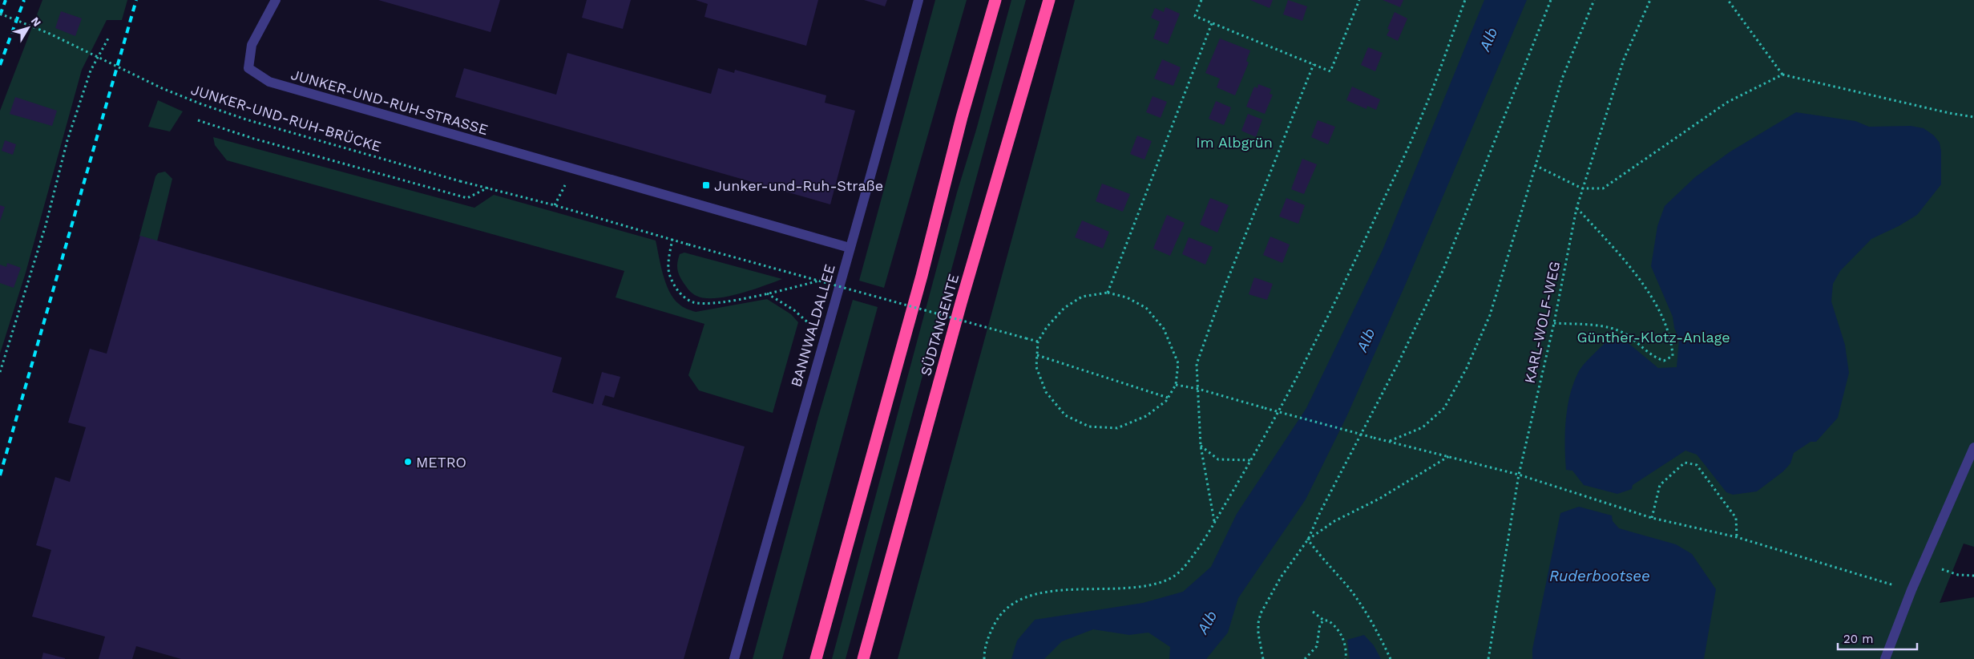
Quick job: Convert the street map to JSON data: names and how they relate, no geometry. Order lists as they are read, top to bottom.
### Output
{
  "streets": {
    "highway": ["SÜDTANGENTE"],
    "street": ["JUNKER-UND-RUH-STRASSE", "BANNWALDALLEE"],
    "path": ["JUNKER-UND-RUH-BRÜCKE", "KARL-WOLF-WEG"]
  },
  "crossings": [
    ["JUNKER-UND-RUH-STRASSE", "BANNWALDALLEE"]
  ],
  "water": ["Alb", "Ruderbootsee"],
  "parks": ["Im Albgrün", "Günther-Klotz-Anlage"],
  "places": {
    "transit": ["Junker-und-Ruh-Straße"],
    "other": ["METRO"]
  },
  "scale_bar": "20 m",
  "north": "top right"
}
